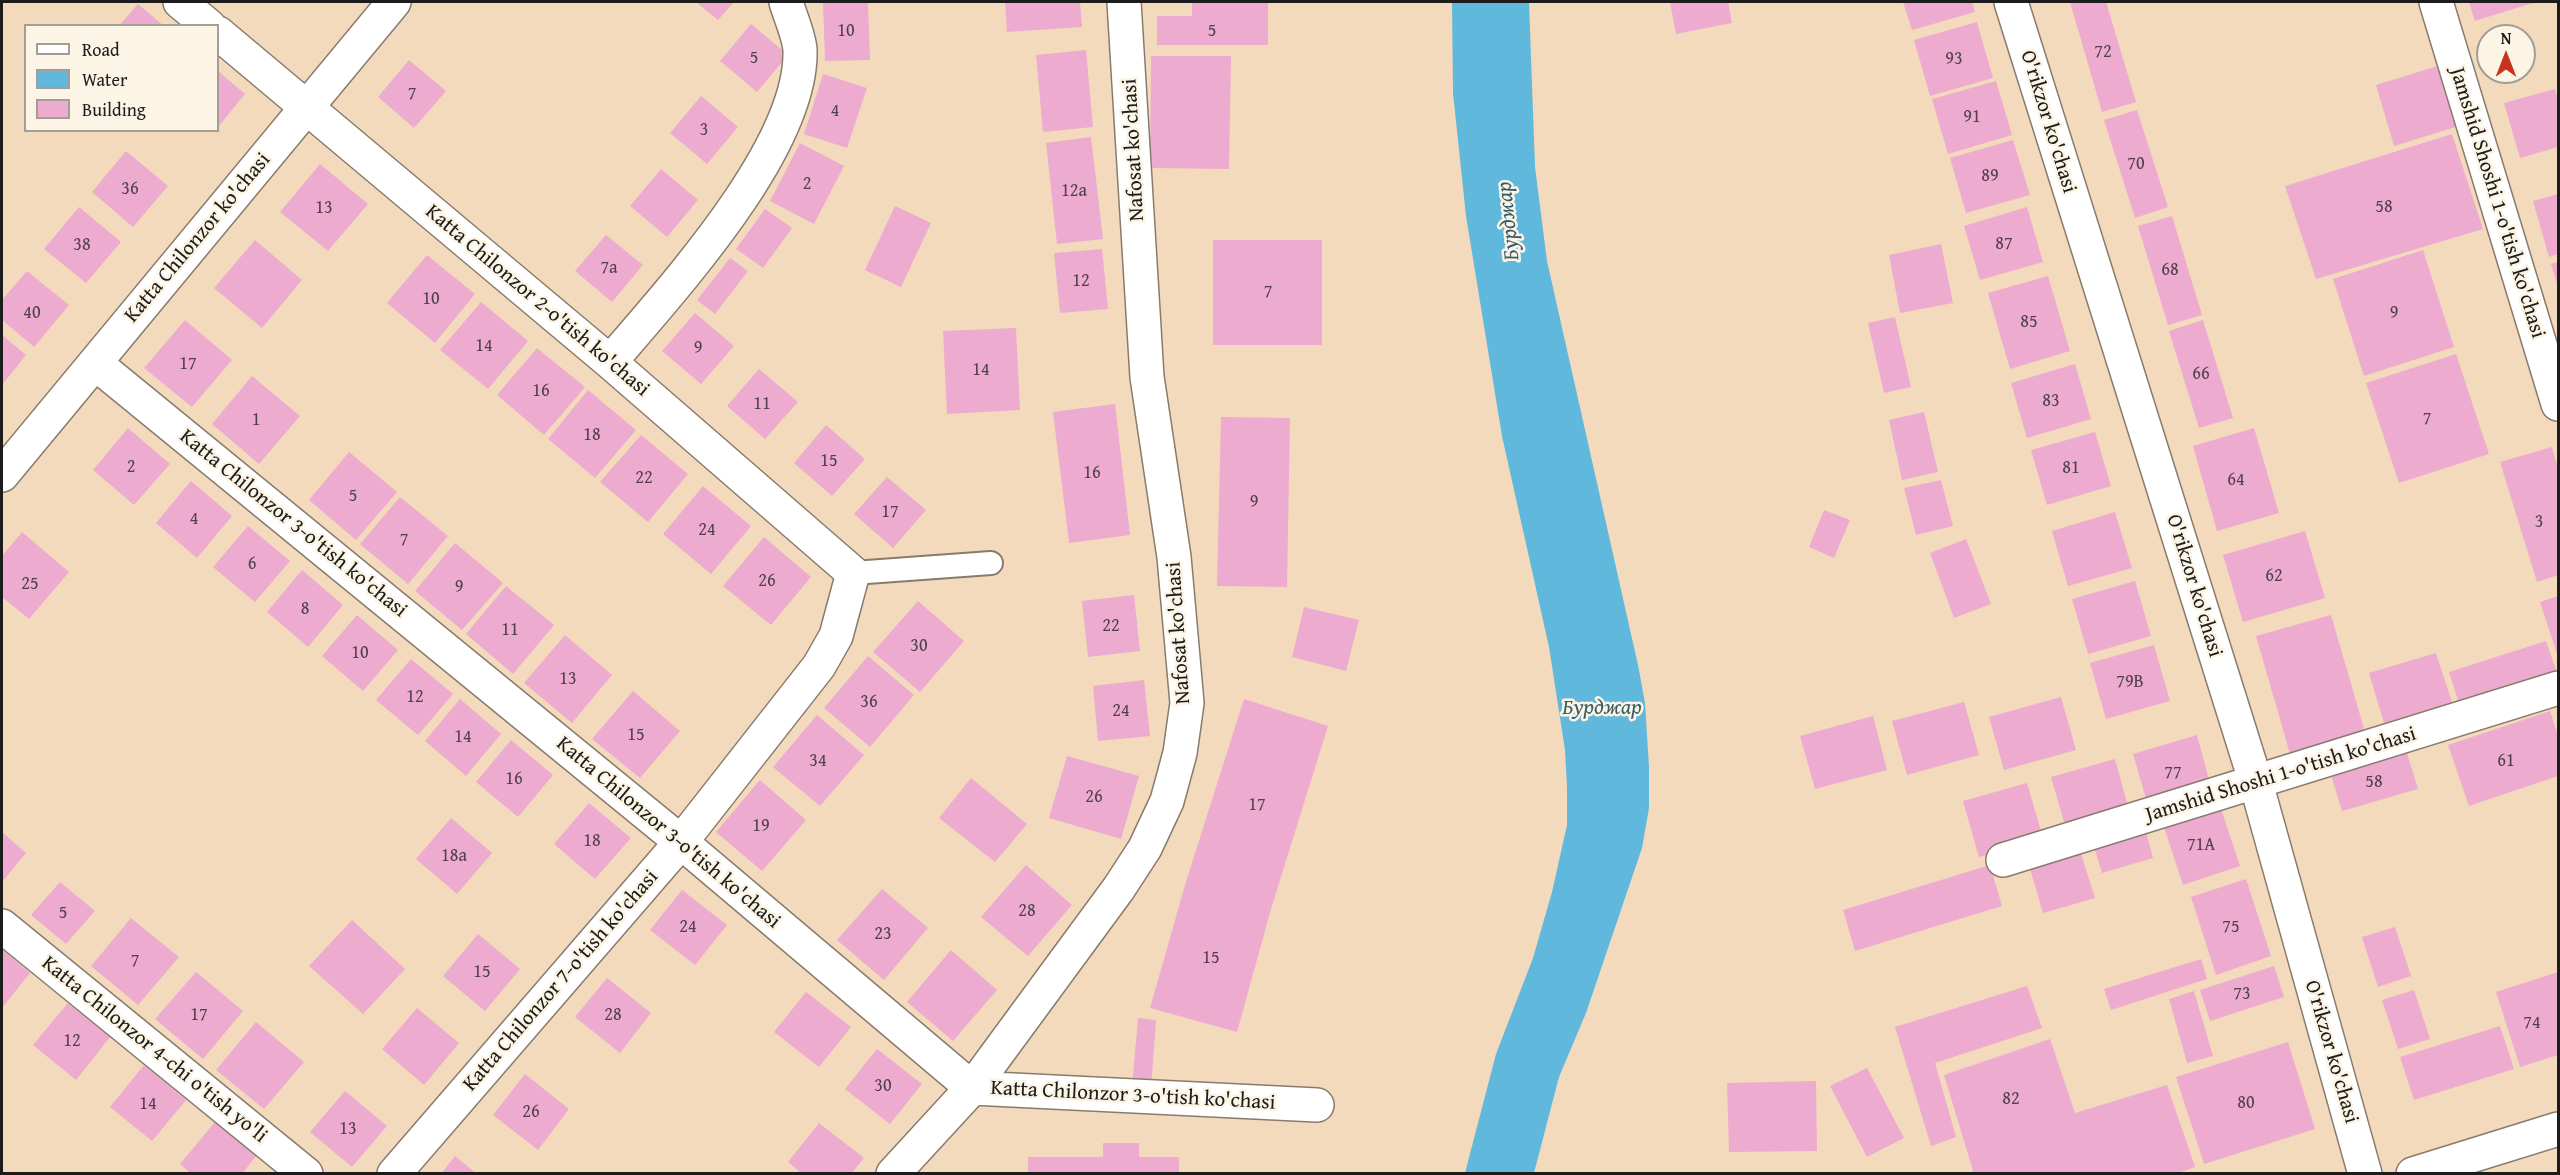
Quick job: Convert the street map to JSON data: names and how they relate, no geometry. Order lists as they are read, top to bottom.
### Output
{
  "streets": {
    "street": [
      "O'rikzor ko'chasi",
      "Nafosat ko'chasi",
      "Jamshid Shoshi 1-o'tish ko'chasi",
      "Katta Chilonzor ko'chasi",
      "Katta Chilonzor 2-o'tish ko'chasi",
      "Katta Chilonzor 3-o'tish ko'chasi",
      "Katta Chilonzor 7-o'tish ko'chasi",
      "Katta Chilonzor 4-chi o'tish yo'li"
    ]
  },
  "crossings": [
    ["O'rikzor ko'chasi", "Jamshid Shoshi 1-o'tish ko'chasi"],
    ["Nafosat ko'chasi", "Katta Chilonzor 3-o'tish ko'chasi"],
    ["Katta Chilonzor ko'chasi", "Katta Chilonzor 2-o'tish ko'chasi"],
    ["Katta Chilonzor ko'chasi", "Katta Chilonzor 3-o'tish ko'chasi"],
    ["Katta Chilonzor 2-o'tish ko'chasi", "Katta Chilonzor 7-o'tish ko'chasi"],
    ["Katta Chilonzor 3-o'tish ko'chasi", "Katta Chilonzor 7-o'tish ko'chasi"]
  ],
  "water": ["Бурджар"],
  "house_numbers": [
    "10",
    "5",
    "72",
    "5",
    "93",
    "7",
    "4",
    "91",
    "3",
    "70",
    "89",
    "2",
    "36",
    "12a",
    "58",
    "13",
    "87",
    "38",
    "7а",
    "68",
    "12",
    "7",
    "10",
    "40",
    "9",
    "85",
    "14",
    "9",
    "17",
    "14",
    "66",
    "16",
    "83",
    "11",
    "7",
    "1",
    "18",
    "15",
    "2",
    "81",
    "16",
    "22",
    "64",
    "5",
    "9",
    "17",
    "4",
    "3",
    "24",
    "7",
    "6",
    "62",
    "26",
    "25",
    "9",
    "8",
    "22",
    "11",
    "30",
    "10",
    "13",
    "79B",
    "12",
    "36",
    "24",
    "15",
    "14",
    "34",
    "61",
    "77",
    "16",
    "58",
    "26",
    "17",
    "19",
    "18",
    "71A",
    "18a",
    "28",
    "5",
    "24",
    "75",
    "23",
    "15",
    "7",
    "15",
    "73",
    "17",
    "28",
    "74",
    "12",
    "30",
    "82",
    "80",
    "14",
    "26",
    "13"
  ],
  "legend": ["Road", "Water", "Building"],
  "north": "top"
}
